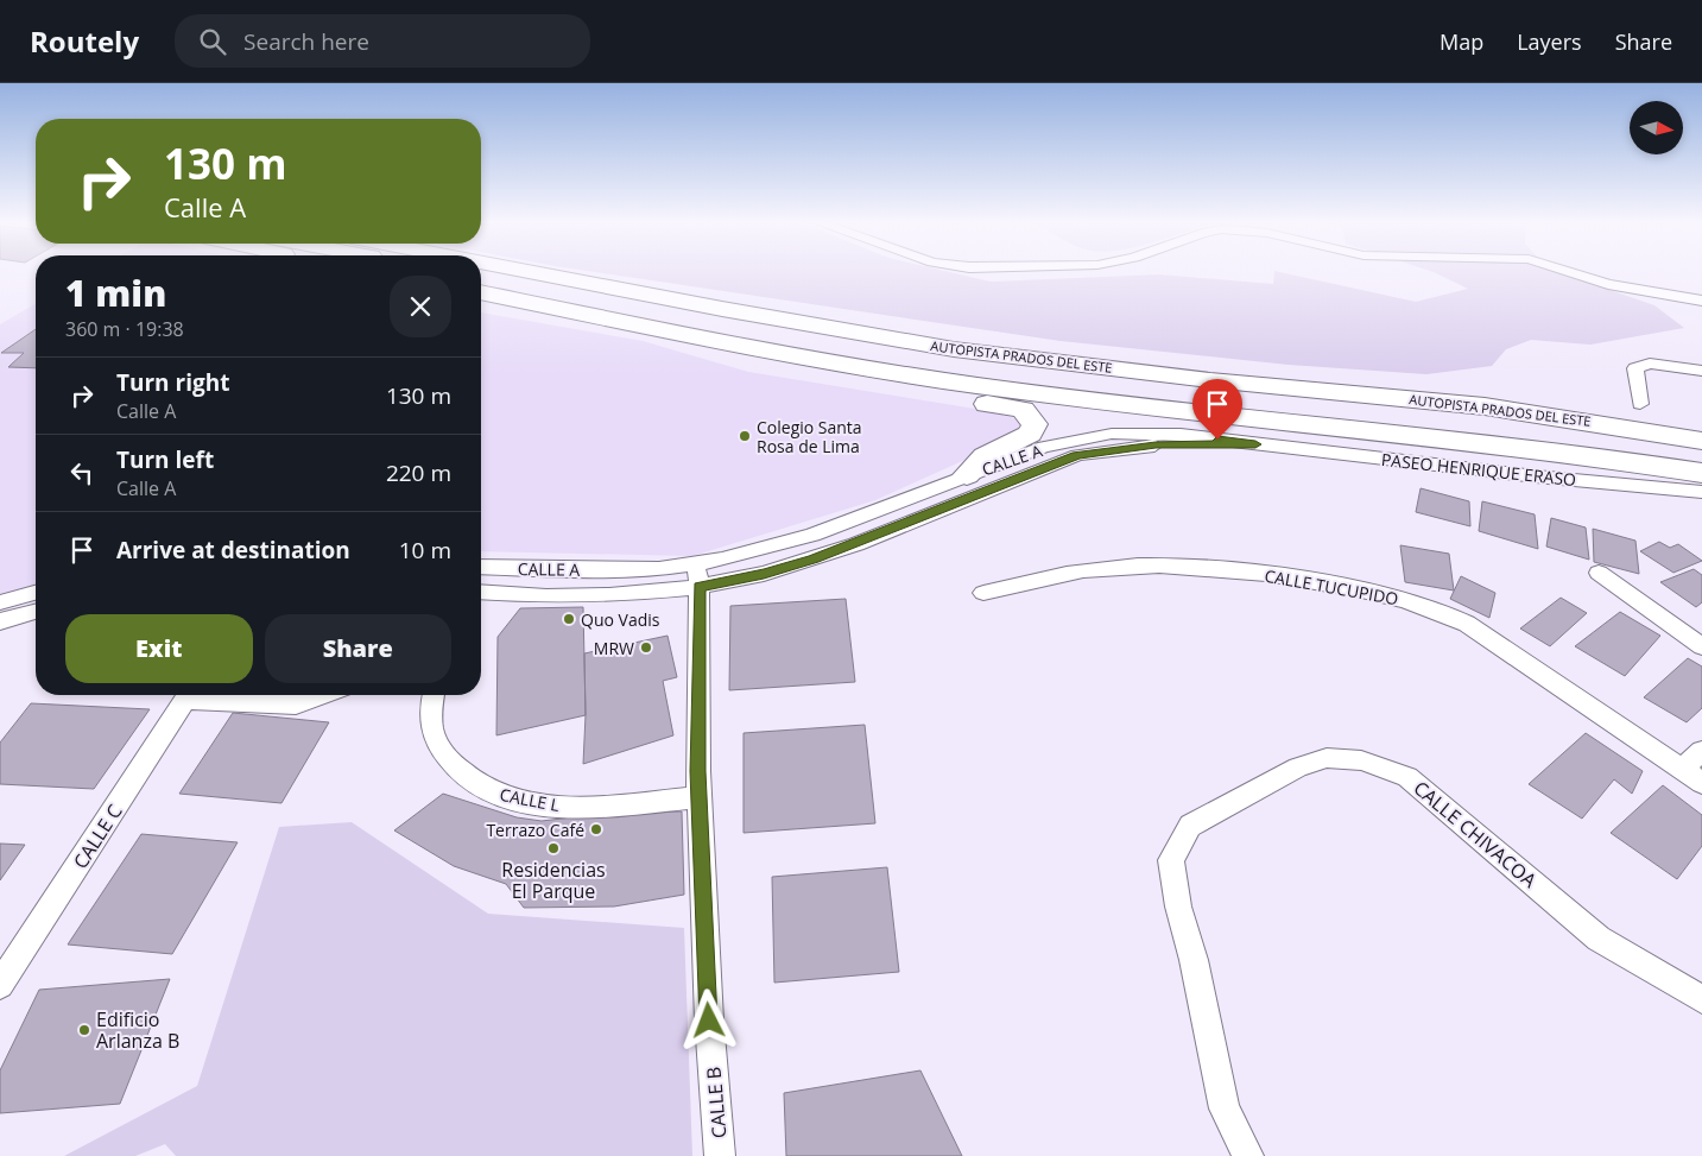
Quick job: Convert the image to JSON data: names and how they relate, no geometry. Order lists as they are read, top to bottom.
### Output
{
  "streets": {
    "highway": ["AUTOPISTA PRADOS DEL ESTE"],
    "street": [
      "CALLE A",
      "PASEO HENRIQUE ERASO",
      "CALLE TUCUPIDO",
      "CALLE L",
      "CALLE CHIVACOA",
      "CALLE C",
      "CALLE B"
    ]
  },
  "crossings": [
    ["CALLE A", "PASEO HENRIQUE ERASO"],
    ["CALLE A", "CALLE B"],
    ["CALLE L", "CALLE B"]
  ],
  "places": [
    "Colegio Santa Rosa de Lima",
    "Quo Vadis",
    "MRW",
    "Terrazo Café",
    "Residencias El Parque",
    "Edificio Arlanza B"
  ],
  "north": "right",
  "page": {
    "header": "Routely",
    "search": "Search here",
    "nav": ["Map", "Layers", "Share"],
    "turn": ["130 m", "Calle A"],
    "heading": ["1 min", "360 m · 19:38"],
    "list": [
      {
        "name": "Turn right",
        "note": "Calle A",
        "value": "130 m"
      },
      {
        "name": "Turn left",
        "note": "Calle A",
        "value": "220 m"
      },
      {
        "name": "Arrive at destination",
        "value": "10 m"
      }
    ],
    "buttons": ["Exit", "Share"]
  }
}
